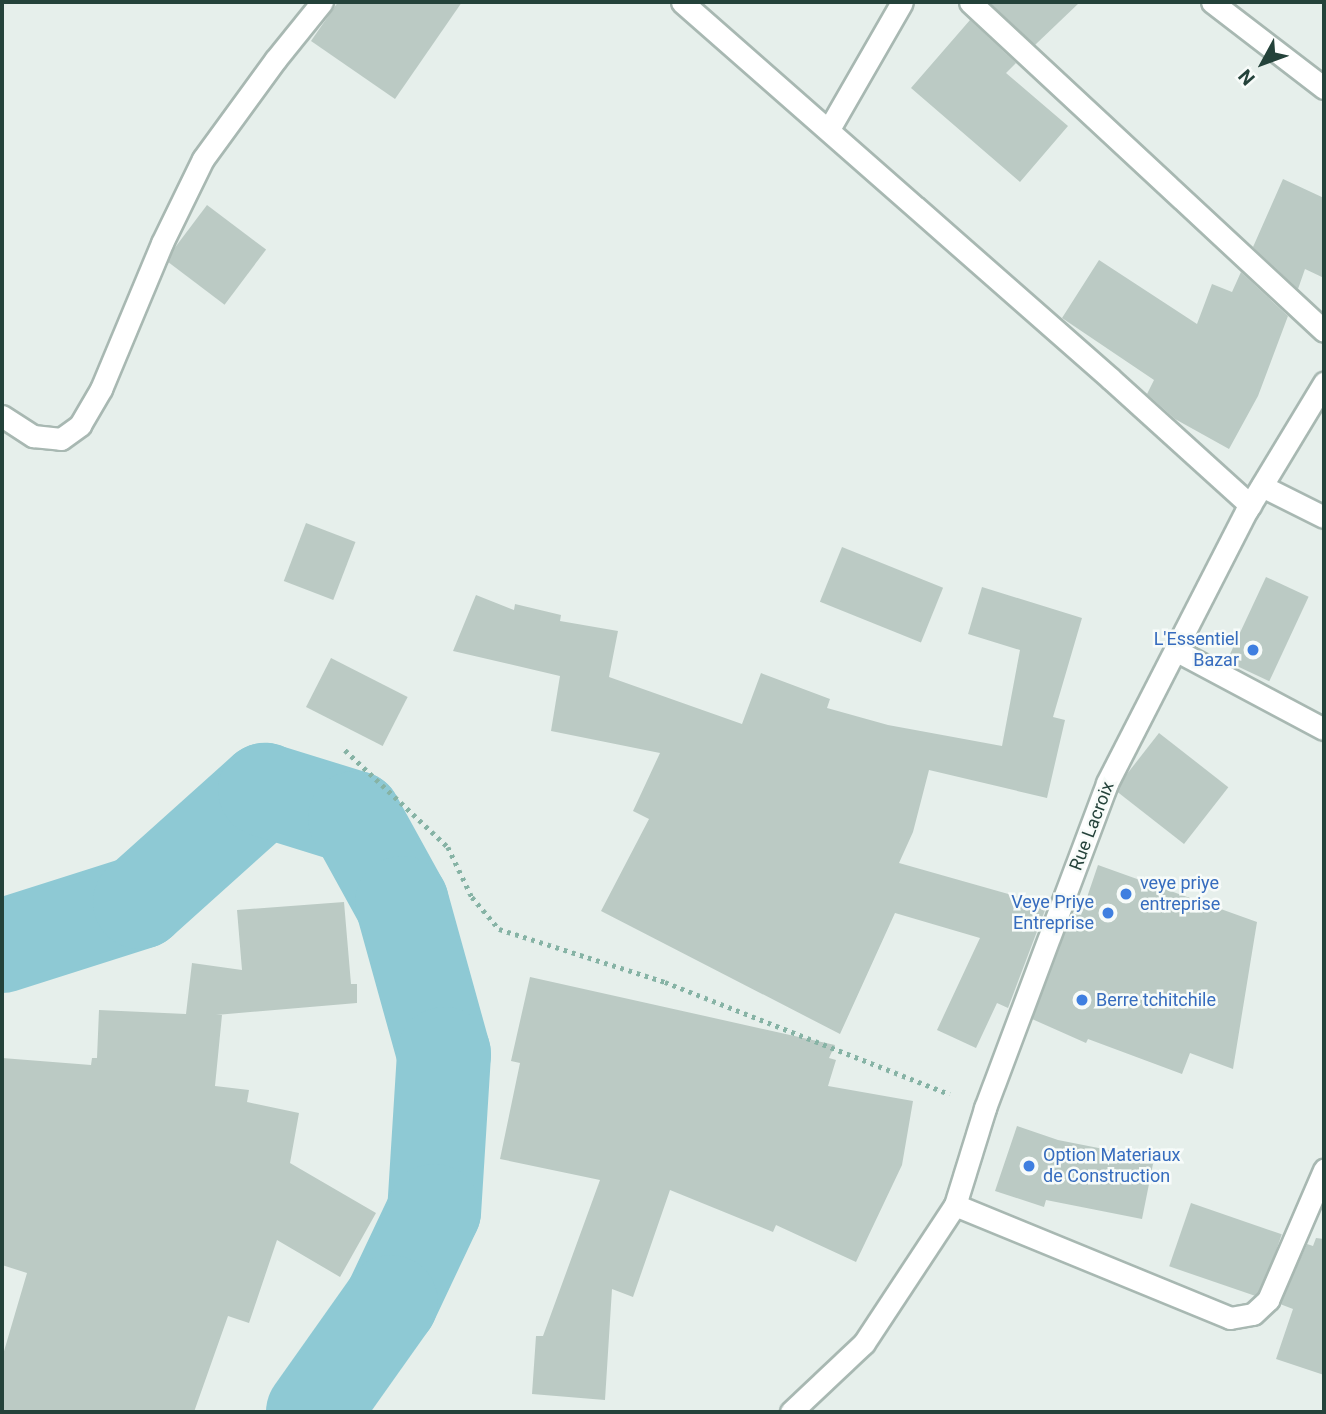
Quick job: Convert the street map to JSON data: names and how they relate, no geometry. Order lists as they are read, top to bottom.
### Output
{
  "streets": {
    "street": ["Rue Lacroix"]
  },
  "places": [
    "L'Essentiel Bazar",
    "veye priye entreprise",
    "Veye Priye Entreprise",
    "Berre tchitchile",
    "Option Materiaux de Construction"
  ],
  "north": "bottom left"
}
